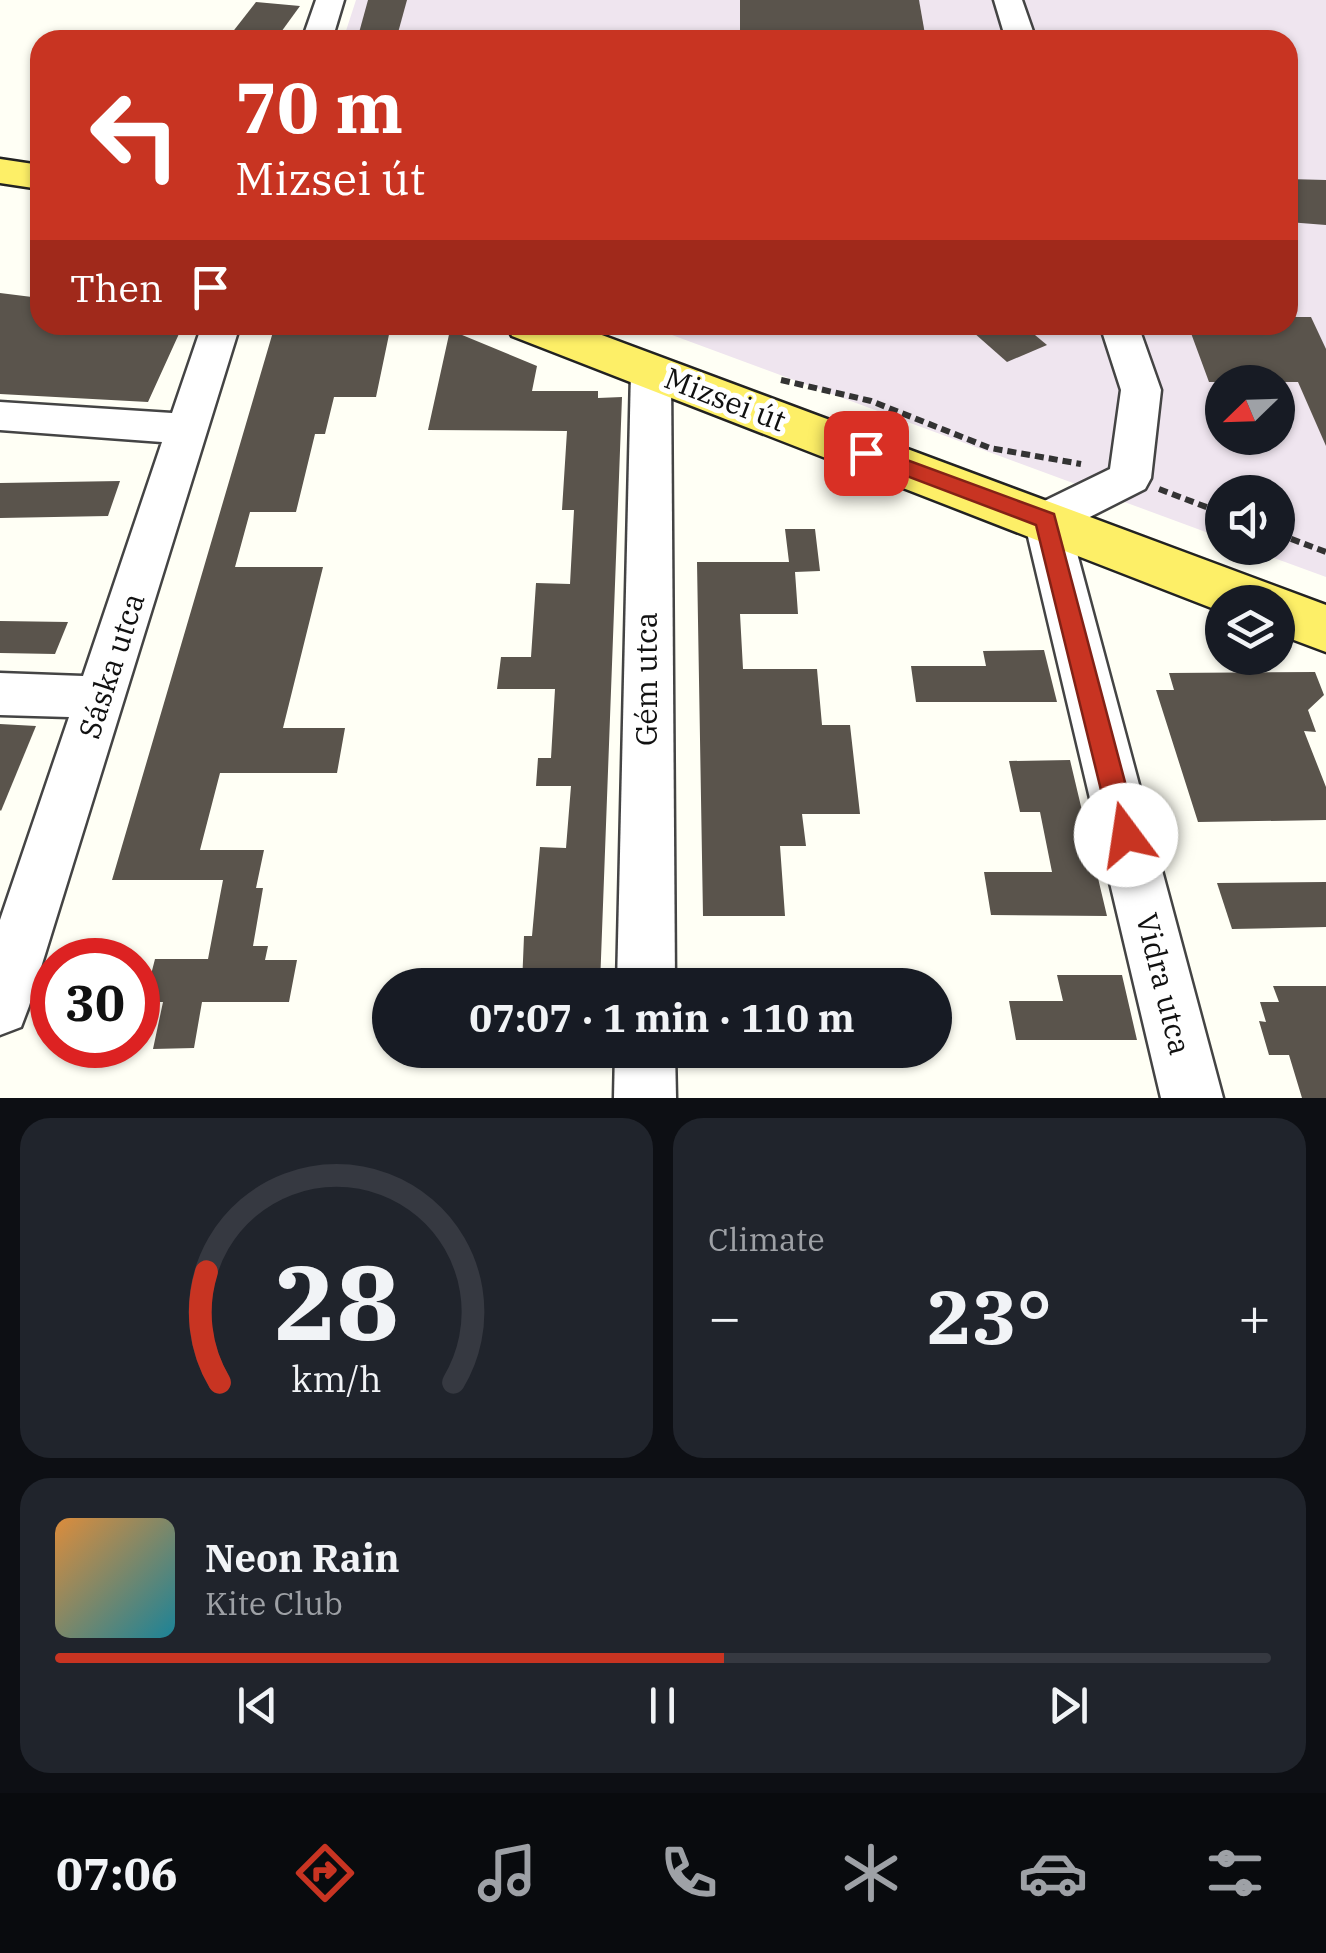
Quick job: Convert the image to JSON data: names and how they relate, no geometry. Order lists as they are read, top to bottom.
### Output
{
  "streets": {
    "main road": ["Mizsei út"],
    "street": ["Sáska utca", "Gém utca", "Vidra utca"]
  },
  "crossings": [
    ["Mizsei út", "Gém utca"],
    ["Mizsei út", "Vidra utca"]
  ],
  "north": "bottom left",
  "page": {
    "turn": ["70 m", "Mizsei út"],
    "then": "Then",
    "limit": "30",
    "trip": "07:07 · 1 min · 110 m",
    "tile": "Climate",
    "heat": ["−", "23°", "+"],
    "song": ["Neon Rain", "Kite Club"],
    "tabs": "07:06",
    "gauge": ["28", "km/h"]
  }
}
